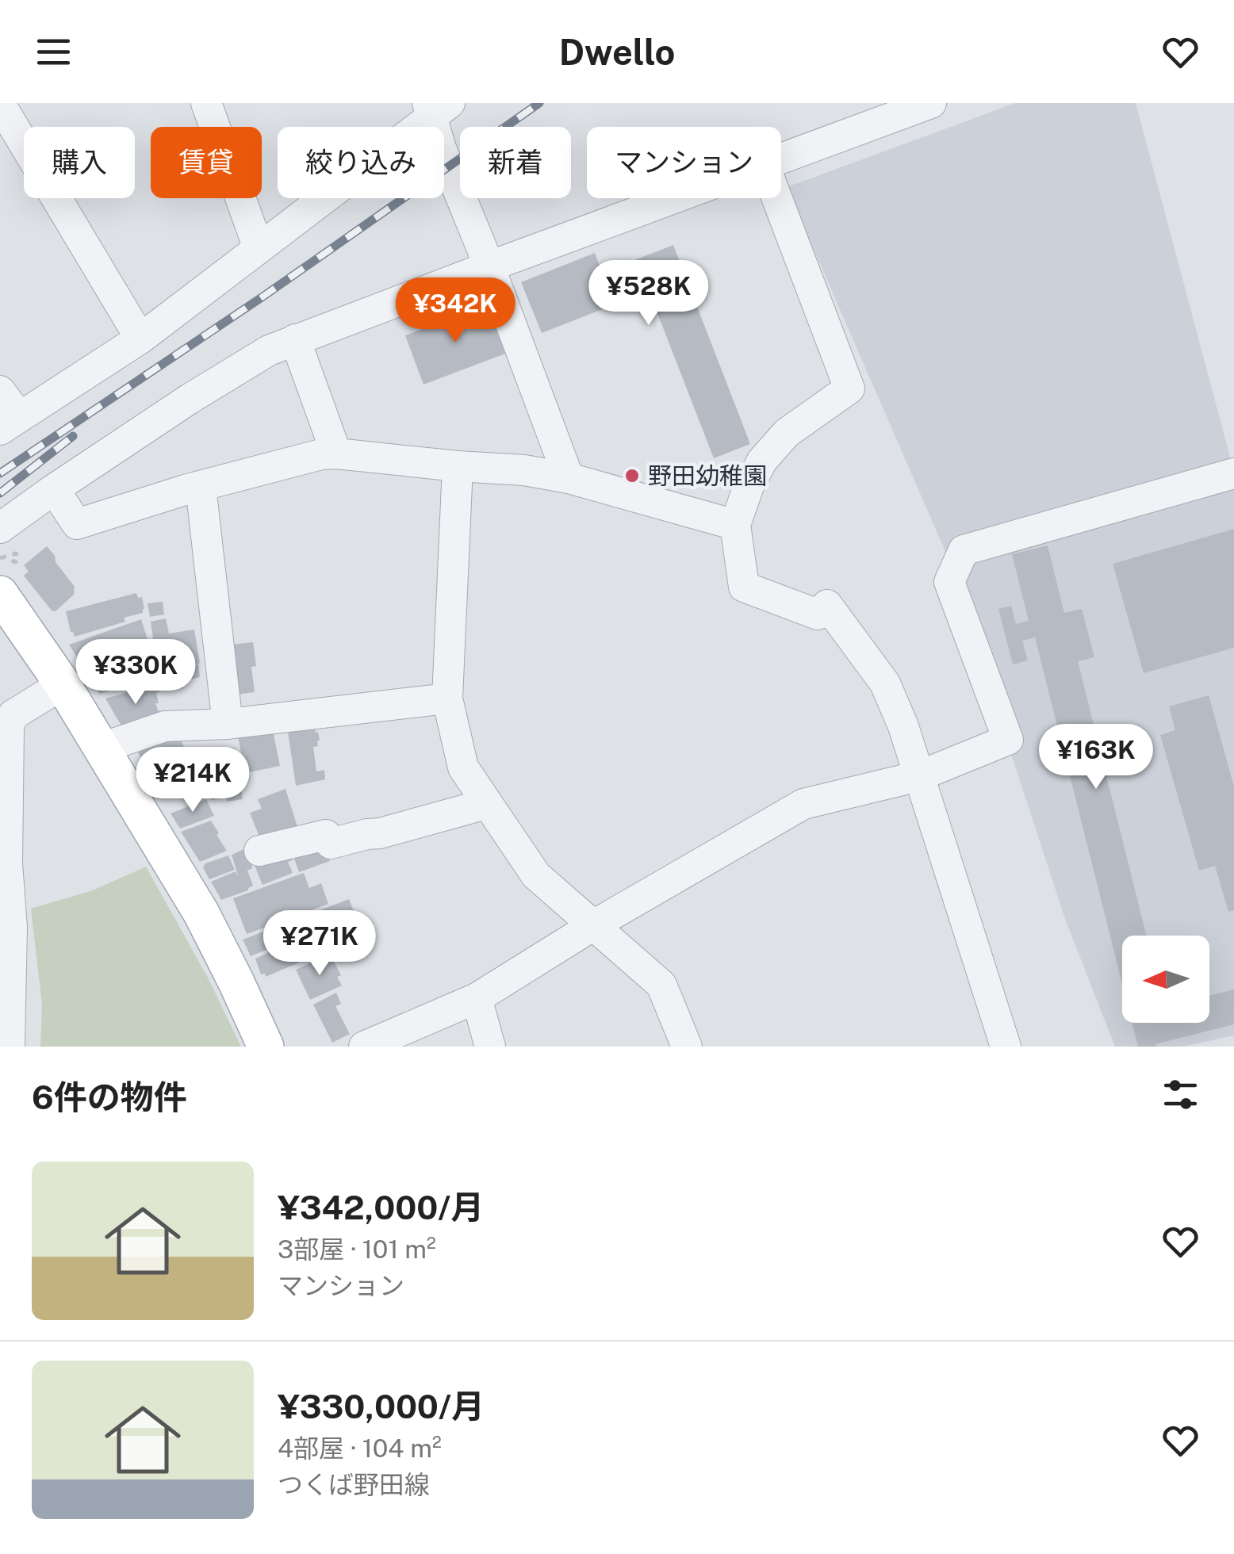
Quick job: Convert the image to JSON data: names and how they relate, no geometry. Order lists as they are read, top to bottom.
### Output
{
  "places": ["野田幼稚園"],
  "north": "left",
  "page": {
    "header": "Dwello",
    "chip": [
      "購入",
      "賃貸",
      "絞り込み",
      "新着",
      "マンション"
    ],
    "price": [
      "¥528K",
      "¥342K",
      "¥330K",
      "¥163K",
      "¥214K",
      "¥271K"
    ],
    "heading": "6件の物件",
    "list": [
      {
        "name": "¥342,000/月",
        "note": "3部屋 · 101 m² · マンション"
      },
      {
        "name": "¥330,000/月",
        "note": "4部屋 · 104 m² · つくば野田線"
      }
    ]
  }
}
